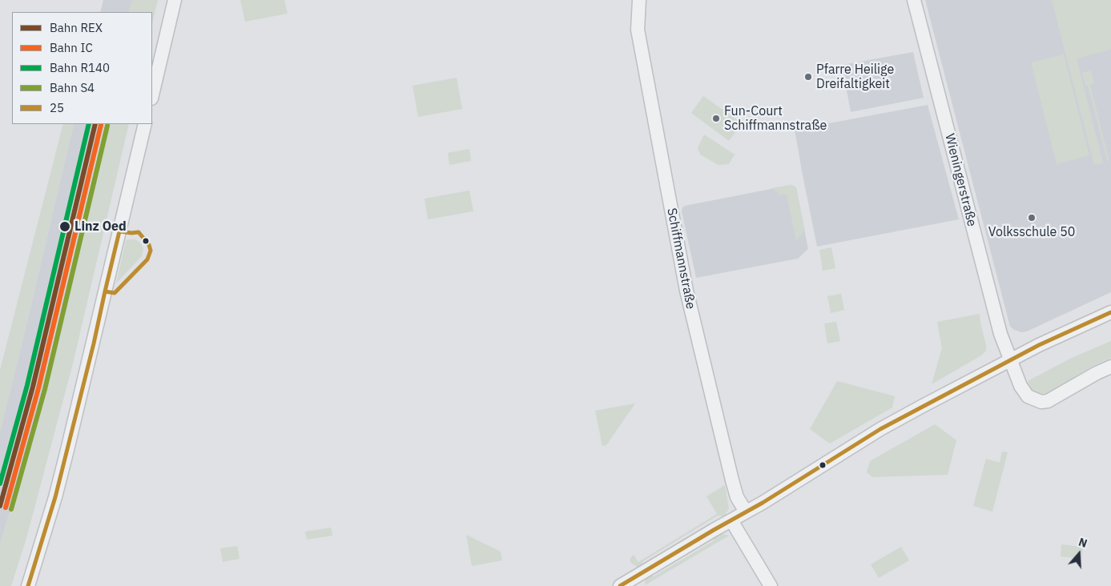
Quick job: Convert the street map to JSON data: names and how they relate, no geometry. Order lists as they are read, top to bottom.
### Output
{
  "streets": {
    "street": ["Wieningerstraße", "Schiffmannstraße"]
  },
  "places": [
    "Pfarre Heilige Dreifaltigkeit",
    "Fun-Court Schiffmannstraße",
    "Volksschule 50",
    "Linz Oed"
  ],
  "lines": [
    "rail line REX",
    "rail line R140",
    "rail line IC",
    "rail line S4",
    "transit line 25"
  ],
  "legend": [
    "Bahn REX",
    "Bahn IC",
    "Bahn R140",
    "Bahn S4",
    "25"
  ],
  "north": "top"
}
